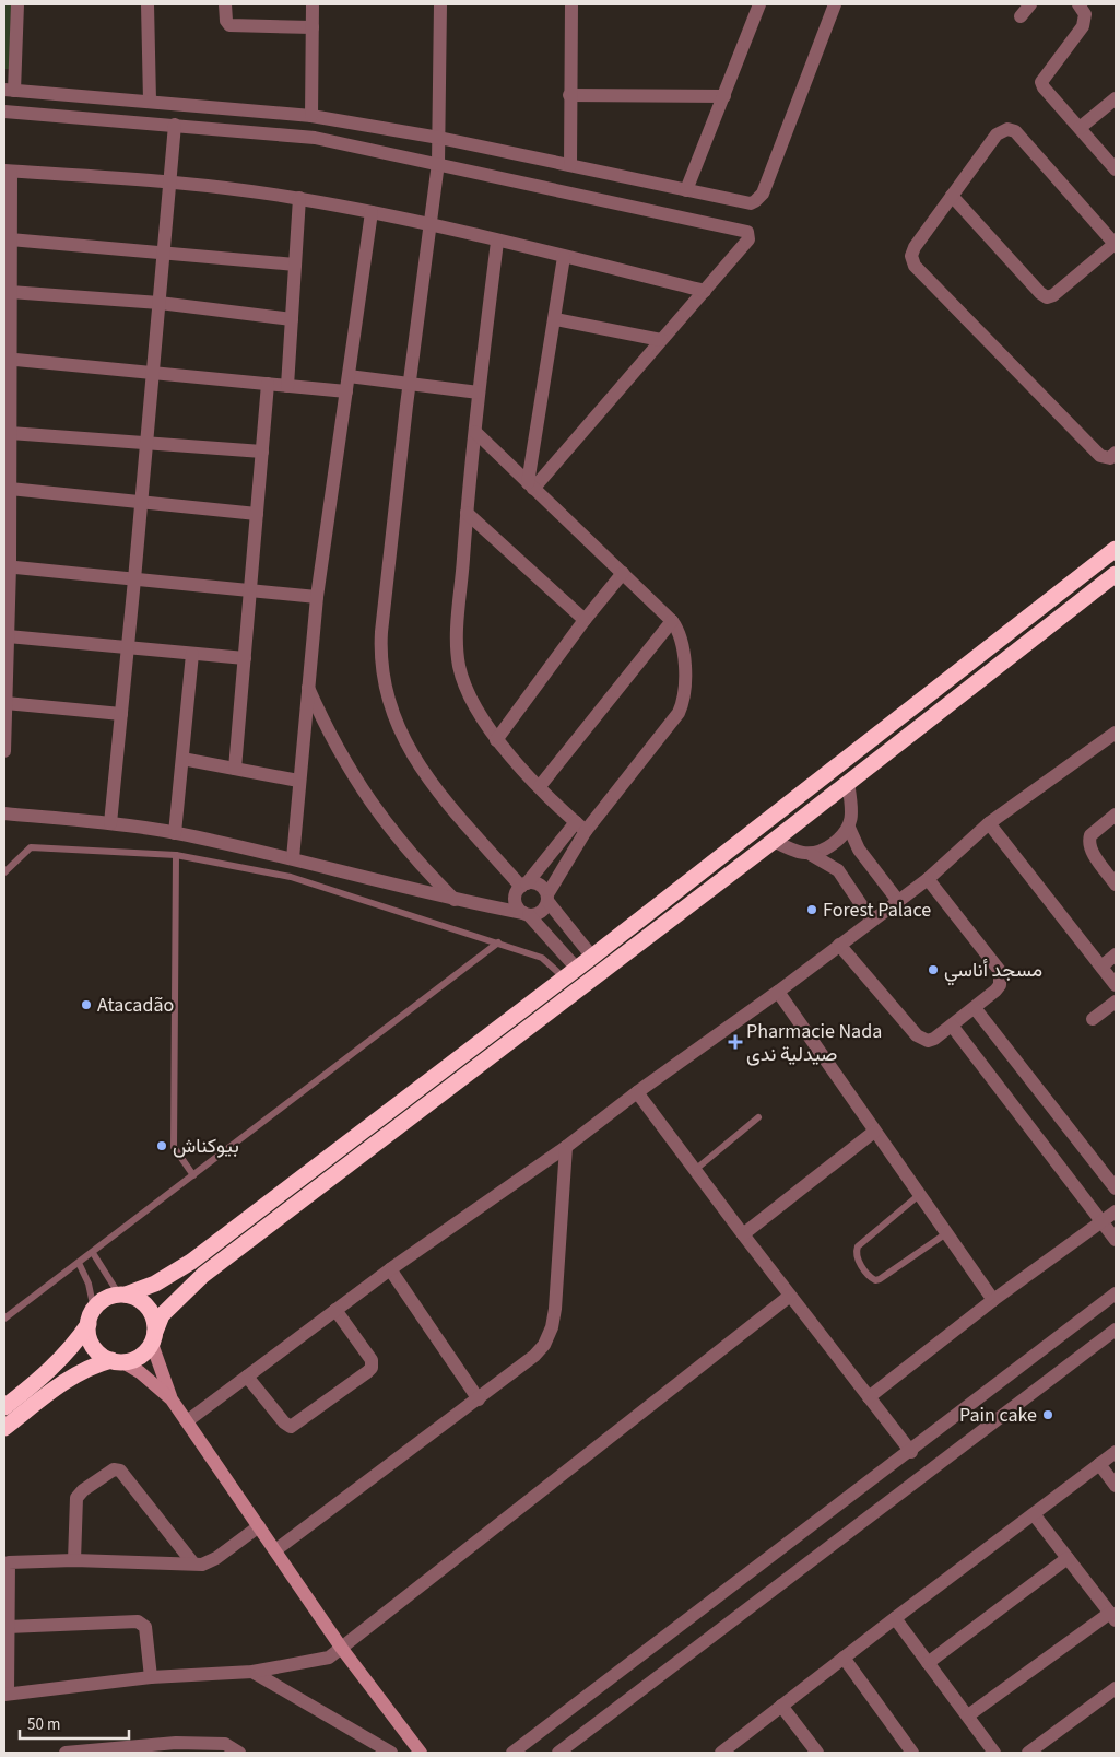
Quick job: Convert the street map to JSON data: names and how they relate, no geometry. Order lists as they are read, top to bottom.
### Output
{
  "places": {
    "other": [
      "Forest Palace",
      "مسجد أناسي",
      "Atacadão",
      "بيوكناش",
      "Pain cake"
    ],
    "health": ["Pharmacie Nada صيدلية ندى"]
  },
  "scale_bar": "50 m"
}
